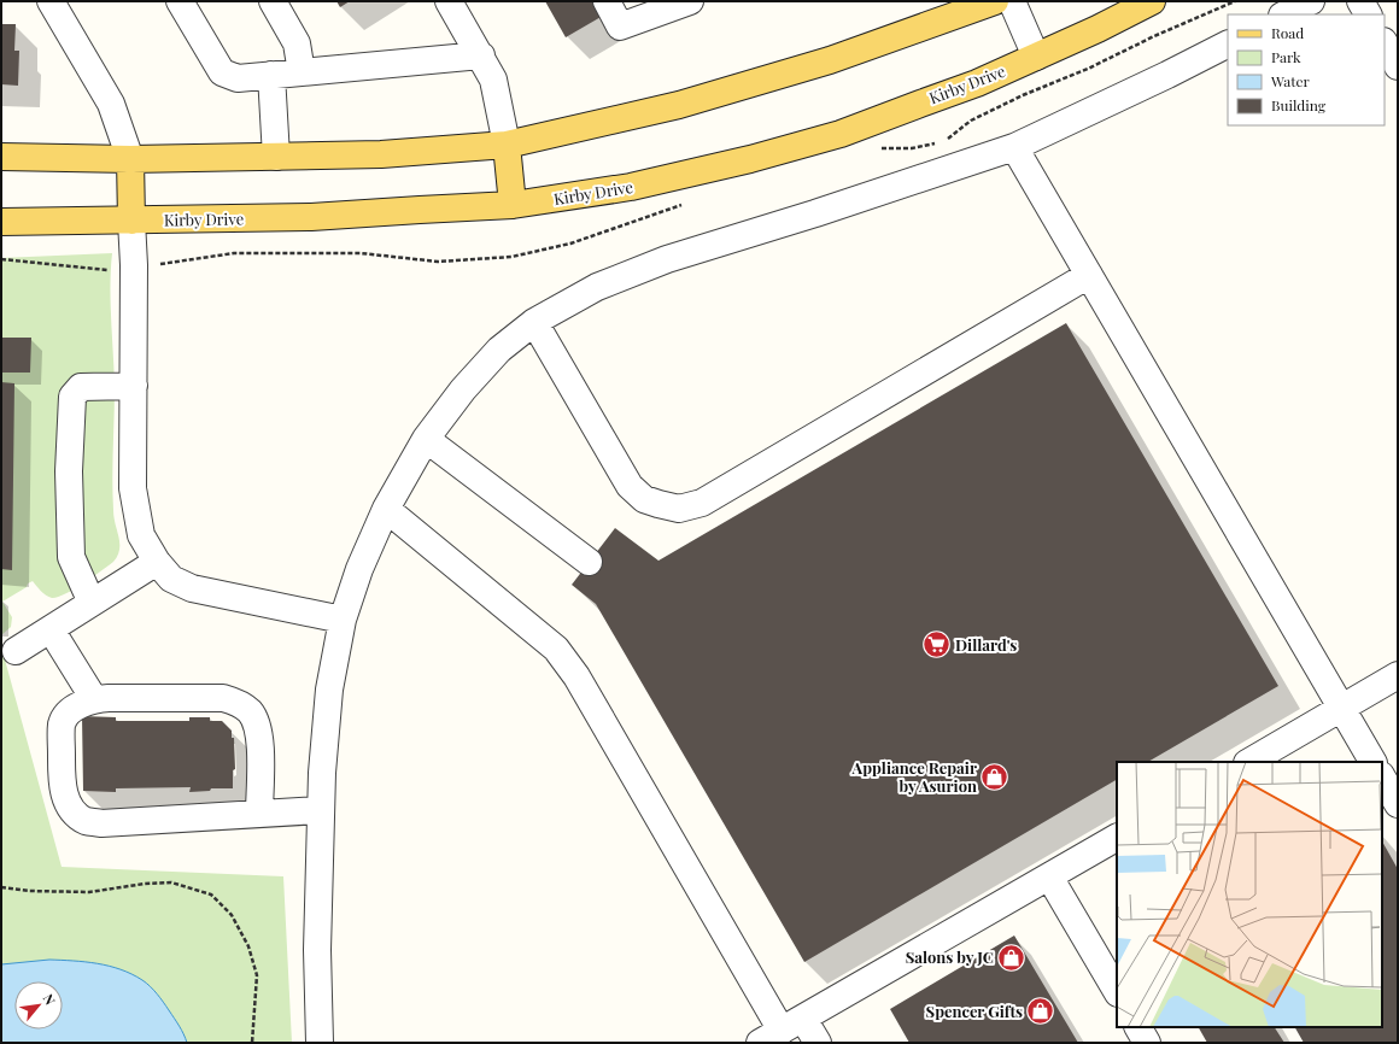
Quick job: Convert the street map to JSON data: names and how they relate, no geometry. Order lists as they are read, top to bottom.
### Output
{
  "streets": {
    "main road": ["Kirby Drive"]
  },
  "places": {
    "supermarket": ["Dillard's"],
    "shop": ["Appliance Repair by Asurion", "Salons by JC", "Spencer Gifts"]
  },
  "legend": [
    "Road",
    "Park",
    "Water",
    "Building"
  ],
  "north": "top right"
}
